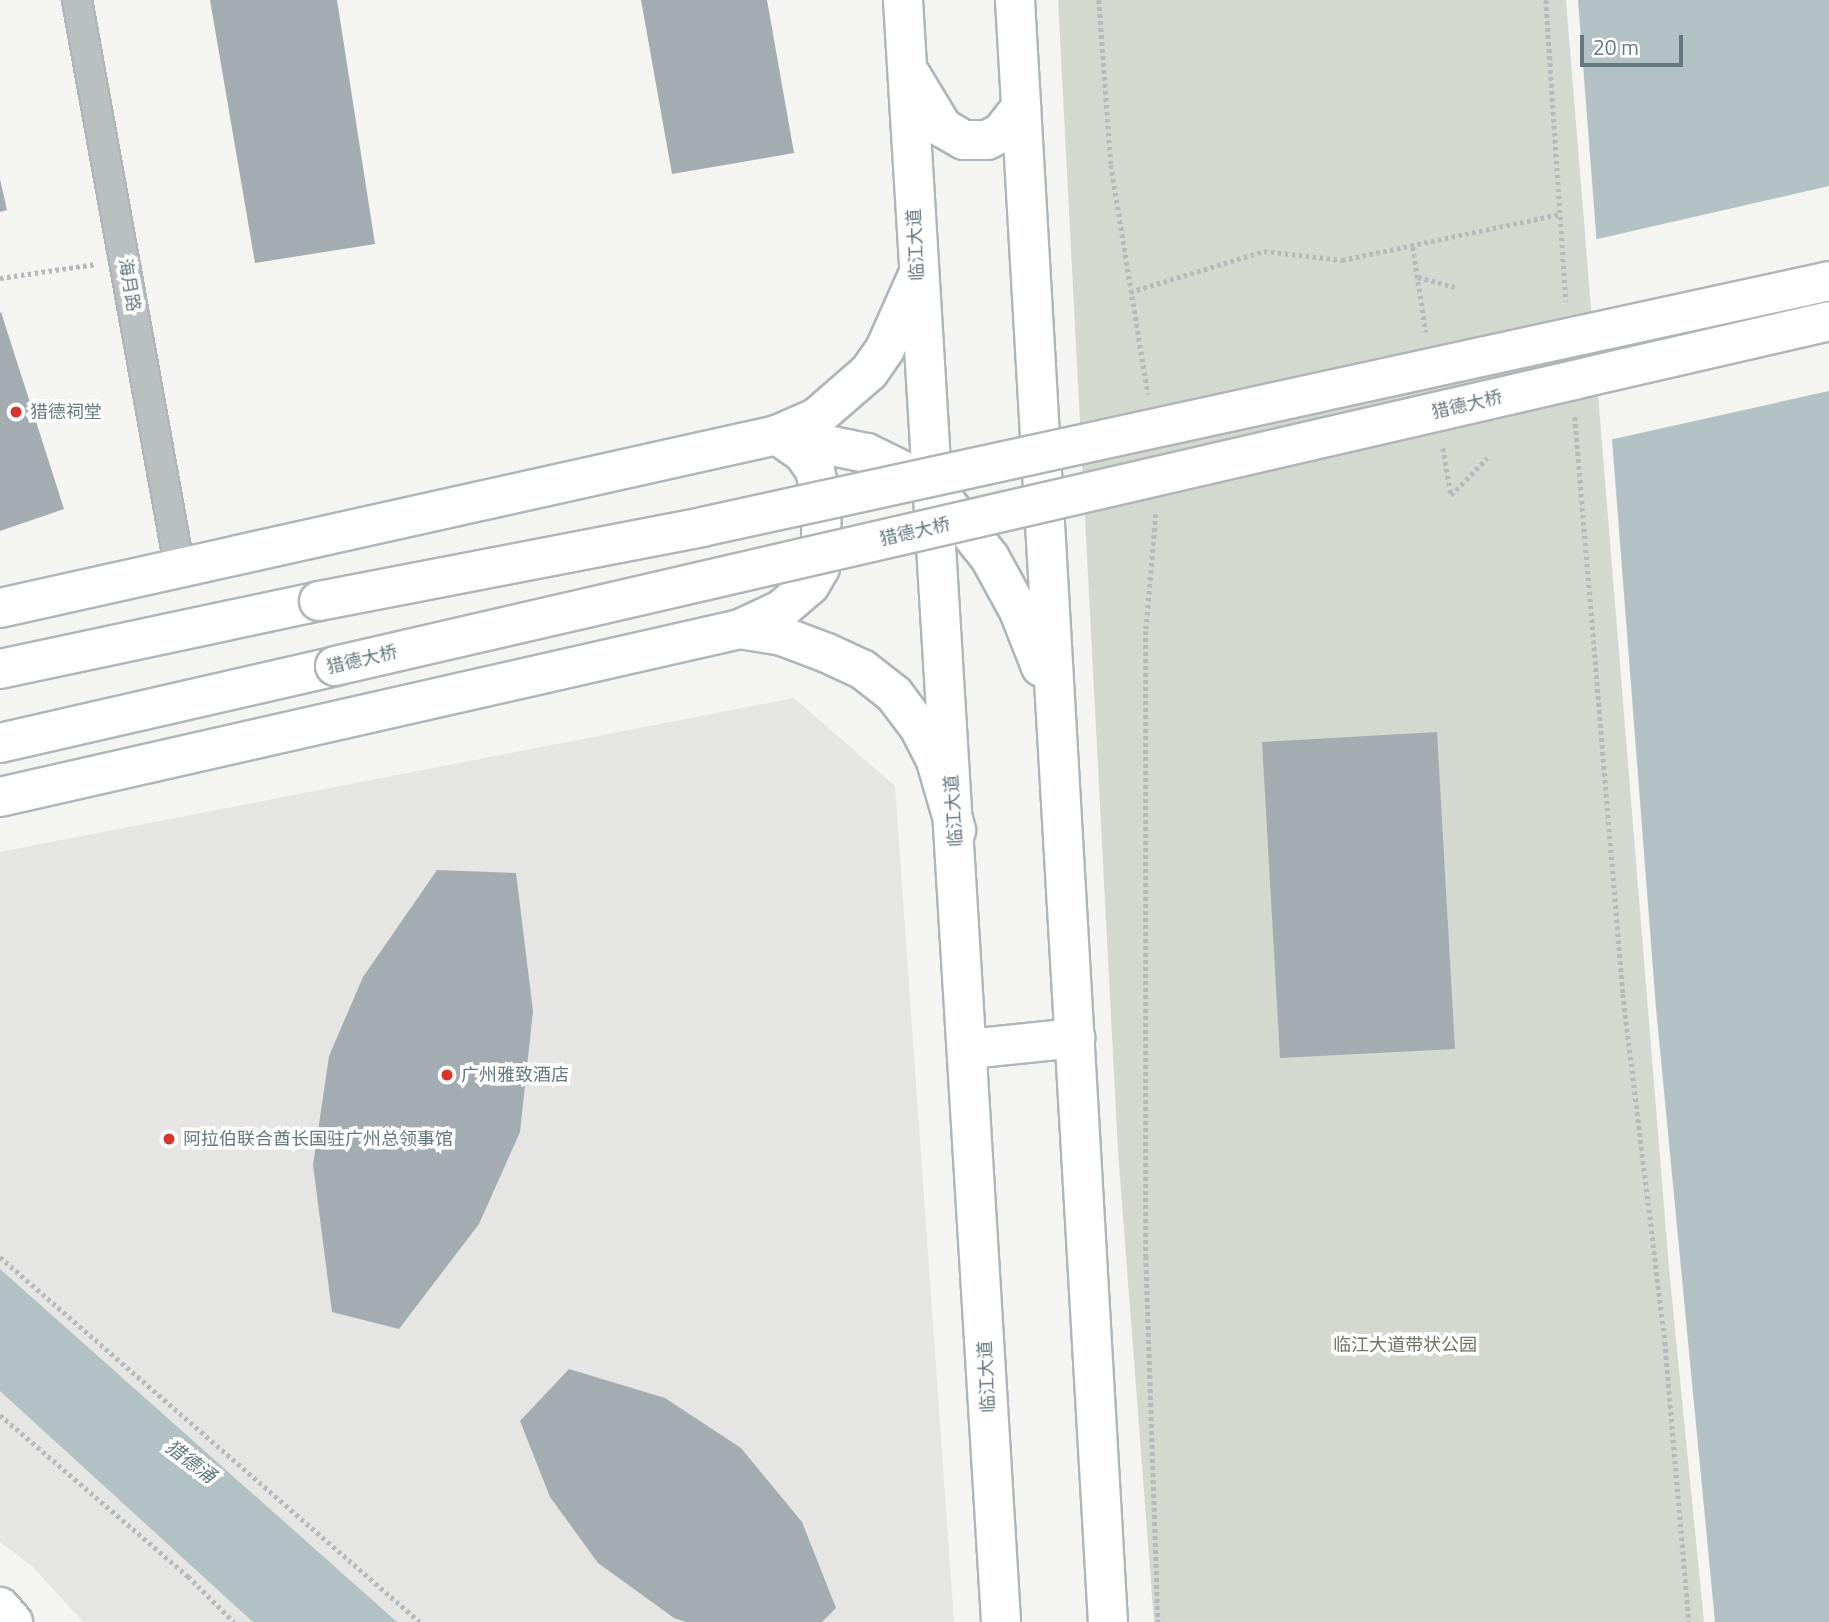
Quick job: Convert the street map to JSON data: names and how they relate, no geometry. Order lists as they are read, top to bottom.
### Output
{
  "streets": {
    "main road": ["临江大道", "猎德大桥"],
    "street": ["海月路"]
  },
  "water": ["猎德涌"],
  "parks": ["临江大道带状公园"],
  "places": ["猎德祠堂", "广州雅致酒店", "阿拉伯联合酋长国驻广州总领事馆"],
  "scale_bar": "20 m"
}
